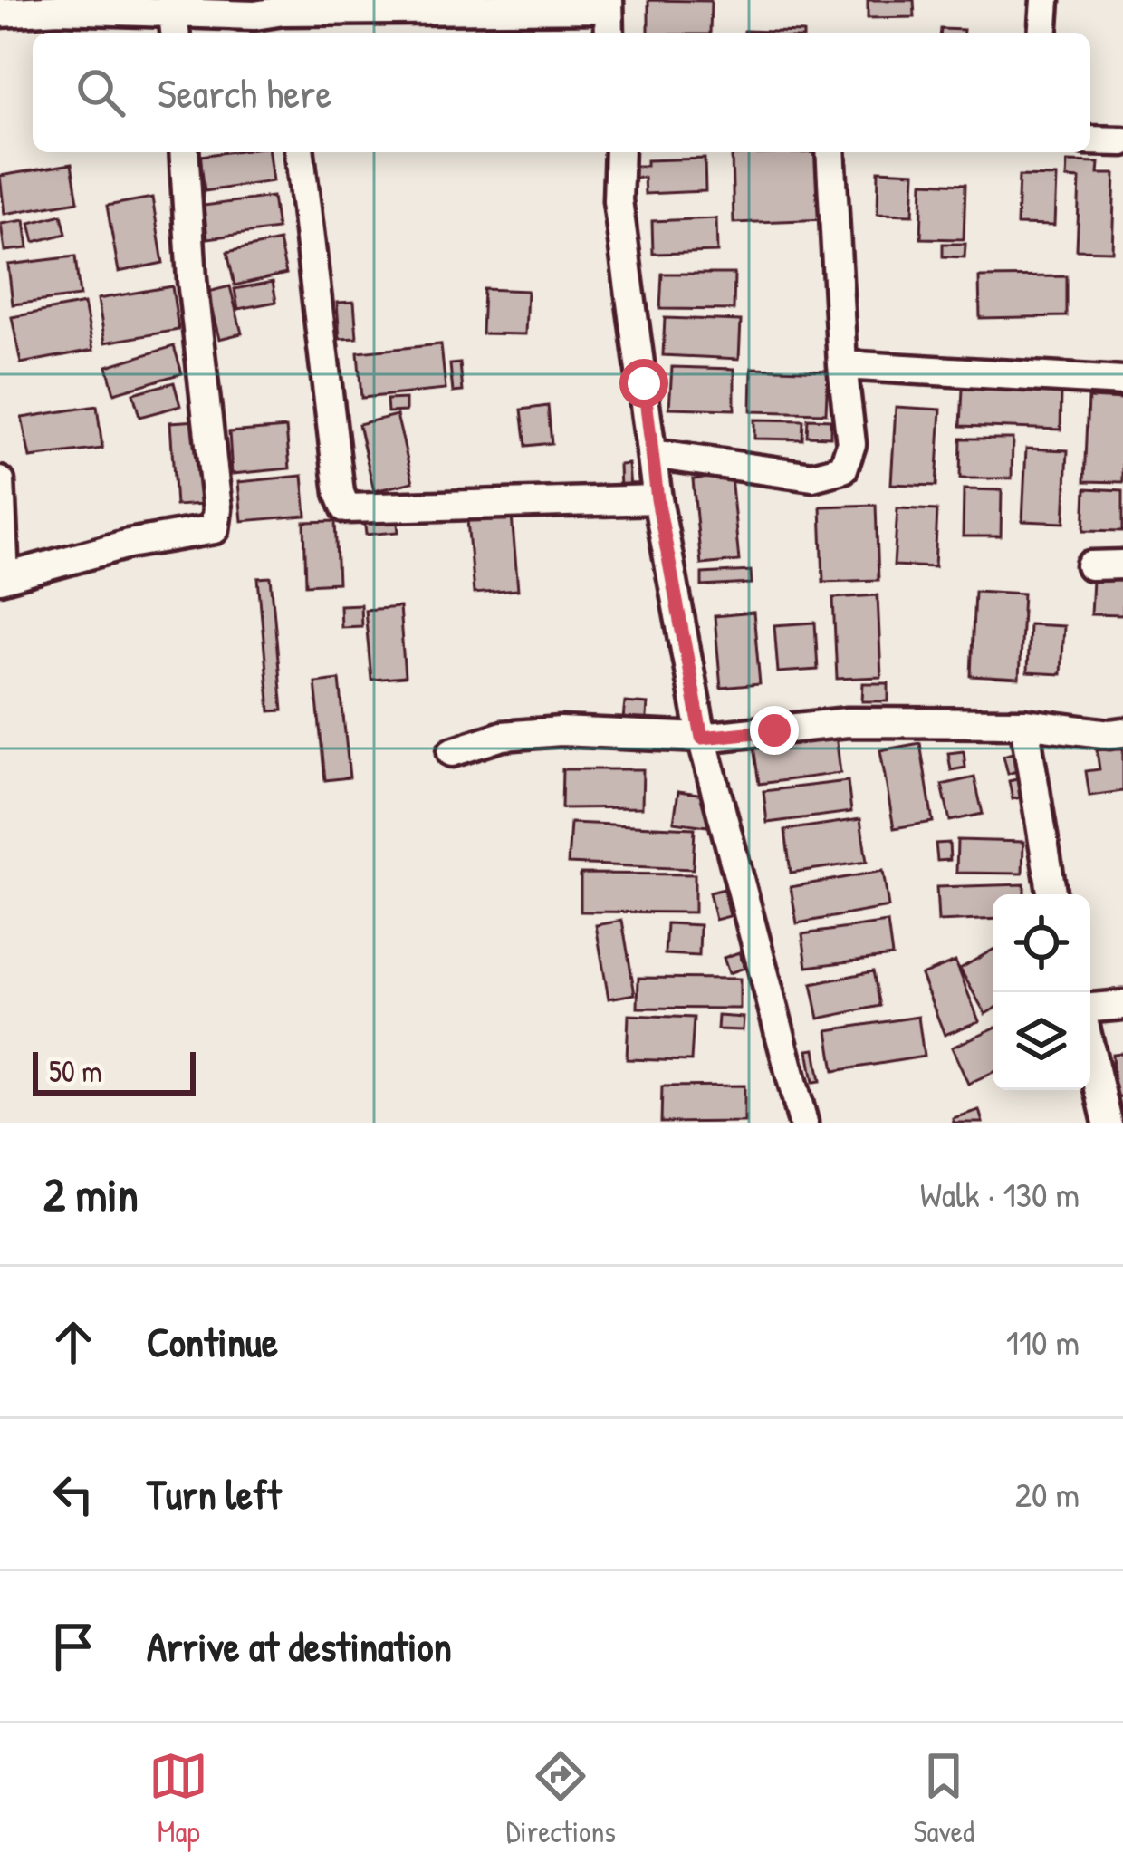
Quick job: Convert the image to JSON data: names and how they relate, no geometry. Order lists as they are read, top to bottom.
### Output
{
  "scale_bar": "50 m",
  "page": {
    "search": "Search here",
    "scale": "50 m",
    "heading": ["2 min", "Walk · 130 m"],
    "list": [
      ["Continue", "110 m"],
      ["Turn left", "20 m"],
      "Arrive at destination"
    ],
    "nav": ["Map", "Directions", "Saved"]
  }
}
